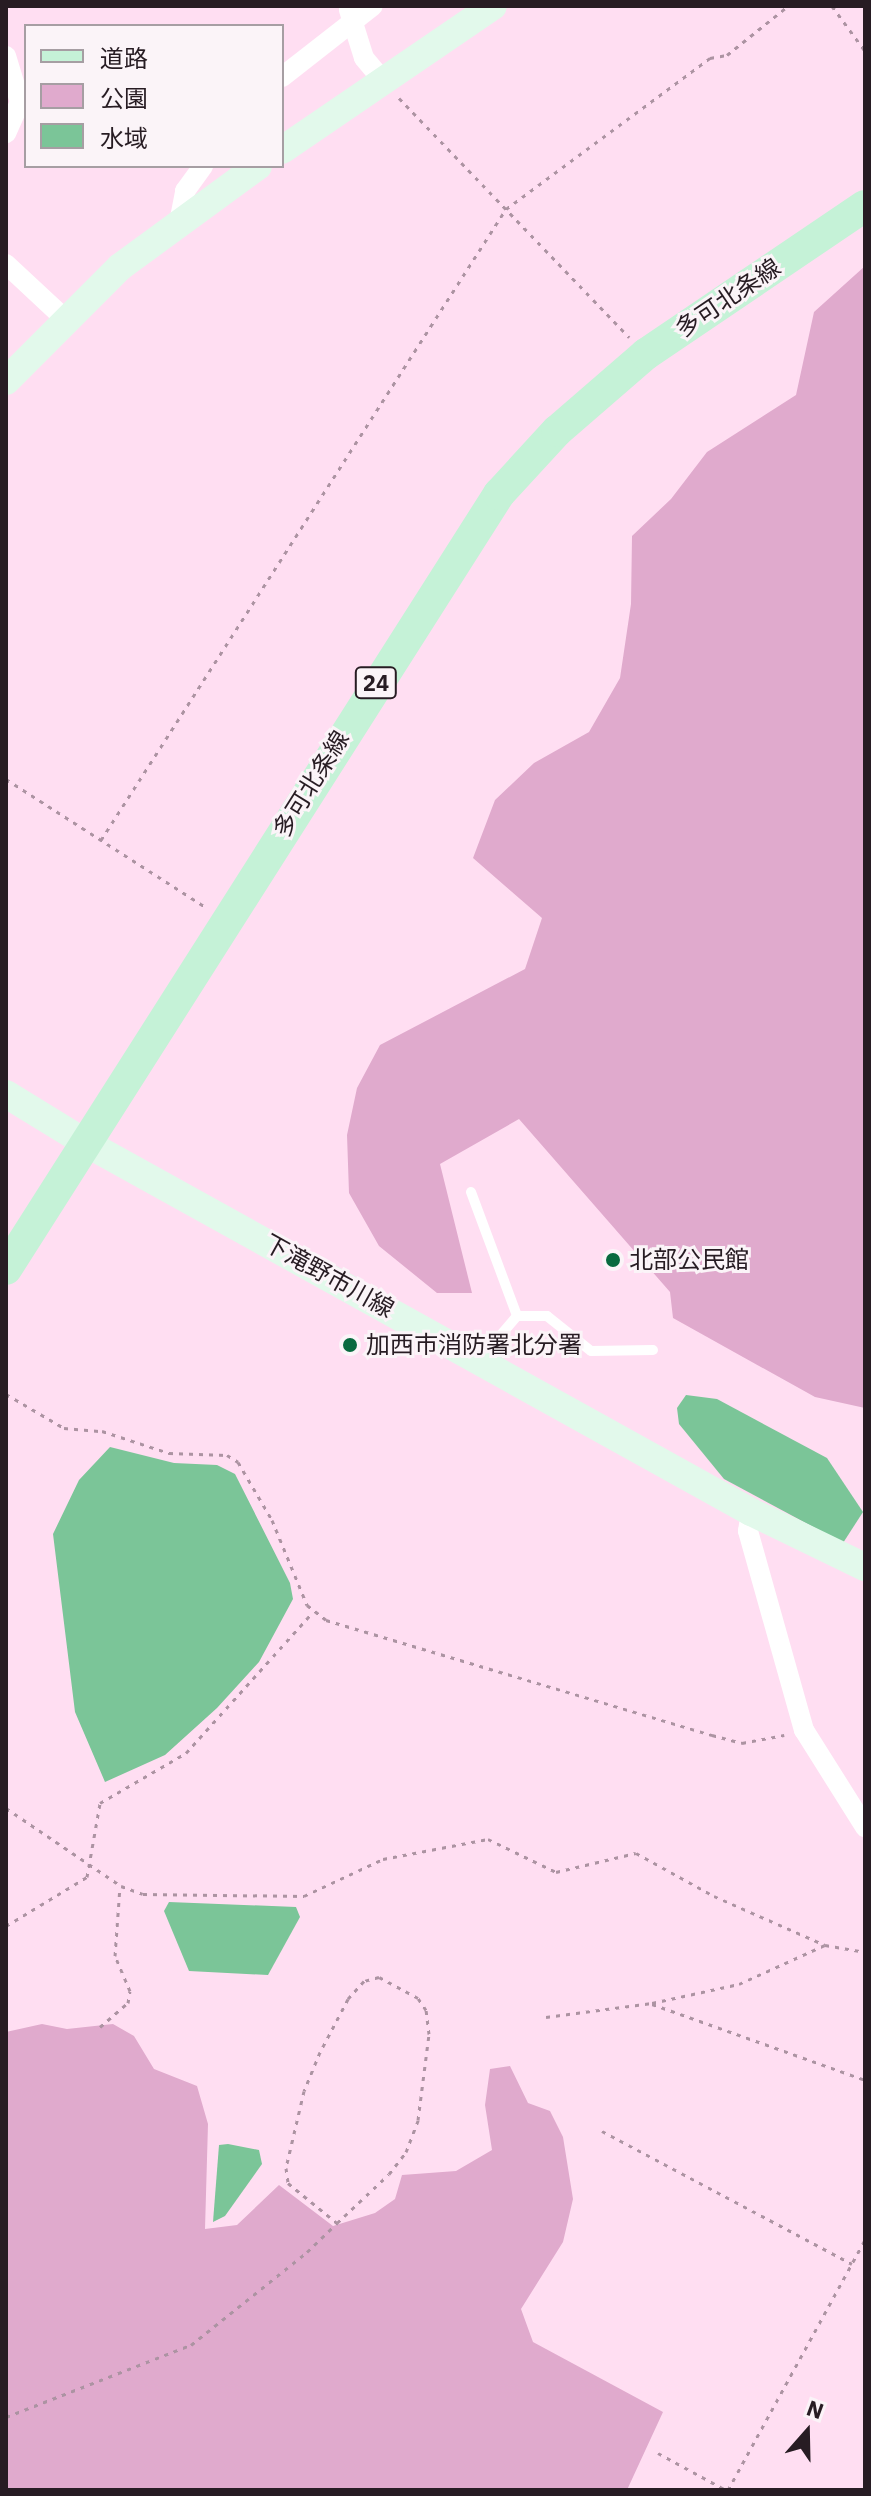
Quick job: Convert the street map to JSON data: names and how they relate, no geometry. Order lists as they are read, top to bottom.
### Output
{
  "streets": {
    "main road": ["多可北条線", "24", "下滝野市川線"]
  },
  "crossings": [
    ["多可北条線", "下滝野市川線"]
  ],
  "places": ["北部公民館", "加西市消防署北分署"],
  "legend": ["道路", "公園", "水域"],
  "north": "top"
}
